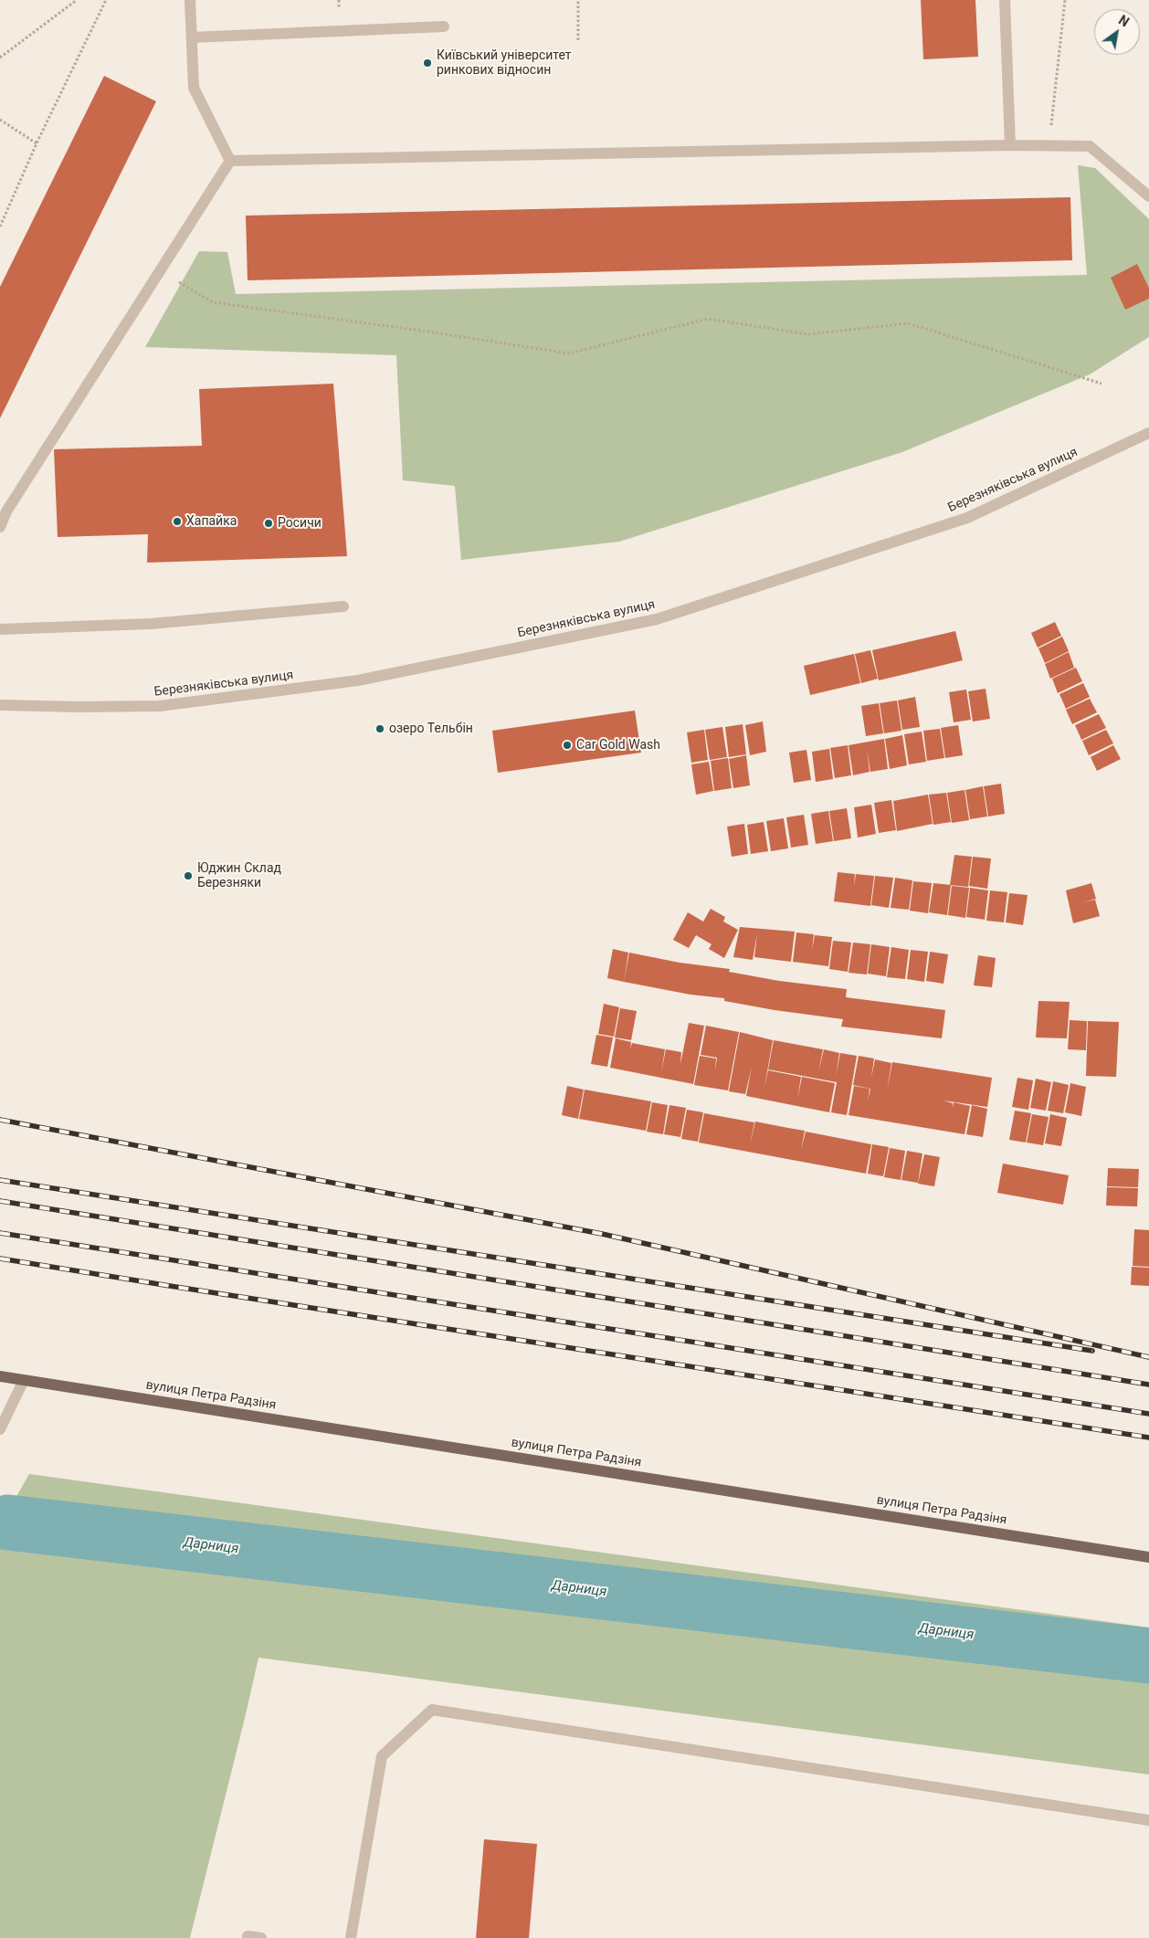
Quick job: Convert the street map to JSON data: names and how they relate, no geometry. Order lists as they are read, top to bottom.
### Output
{
  "streets": {
    "main road": ["вулиця Петра Радзіня"],
    "street": ["Березняківська вулиця"]
  },
  "water": ["Дарниця"],
  "places": [
    "Київський університет ринкових відносин",
    "Хапайка",
    "Росичи",
    "озеро Тельбін",
    "Car Gold Wash",
    "Юджин Склад Березняки"
  ],
  "north": "top right"
}
